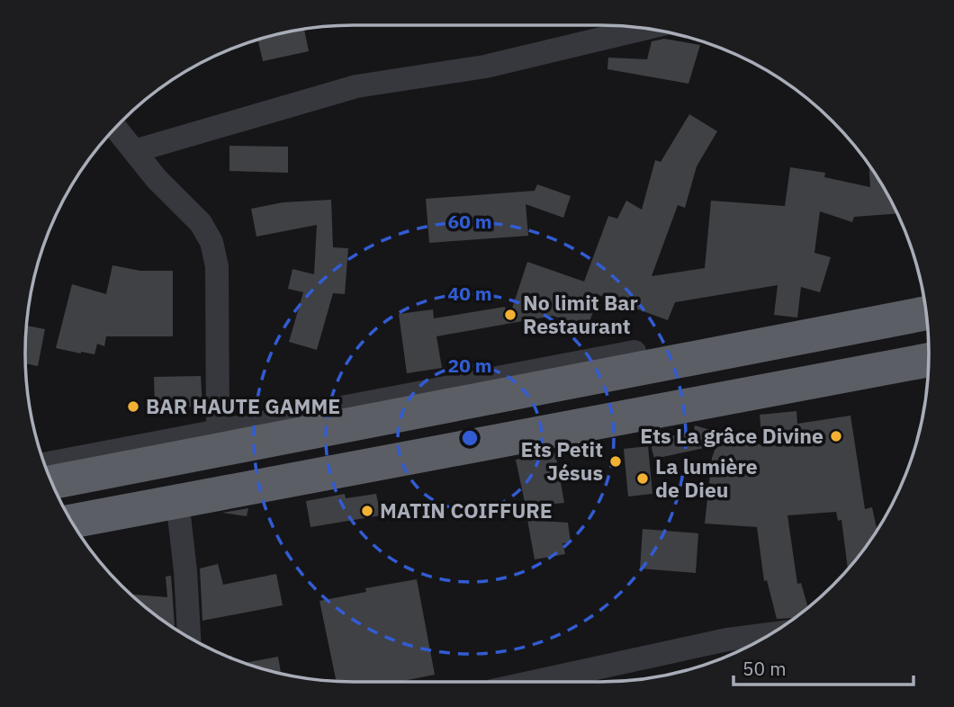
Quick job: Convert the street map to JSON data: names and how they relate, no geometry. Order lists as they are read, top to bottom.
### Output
{
  "places": [
    "No limit Bar Restaurant",
    "BAR HAUTE GAMME",
    "Ets La grâce Divine",
    "Ets Petit Jésus",
    "La lumière de Dieu",
    "MATIN COIFFURE"
  ],
  "scale_bar": "50 m",
  "rings": ["60 m", "40 m", "20 m"]
}
